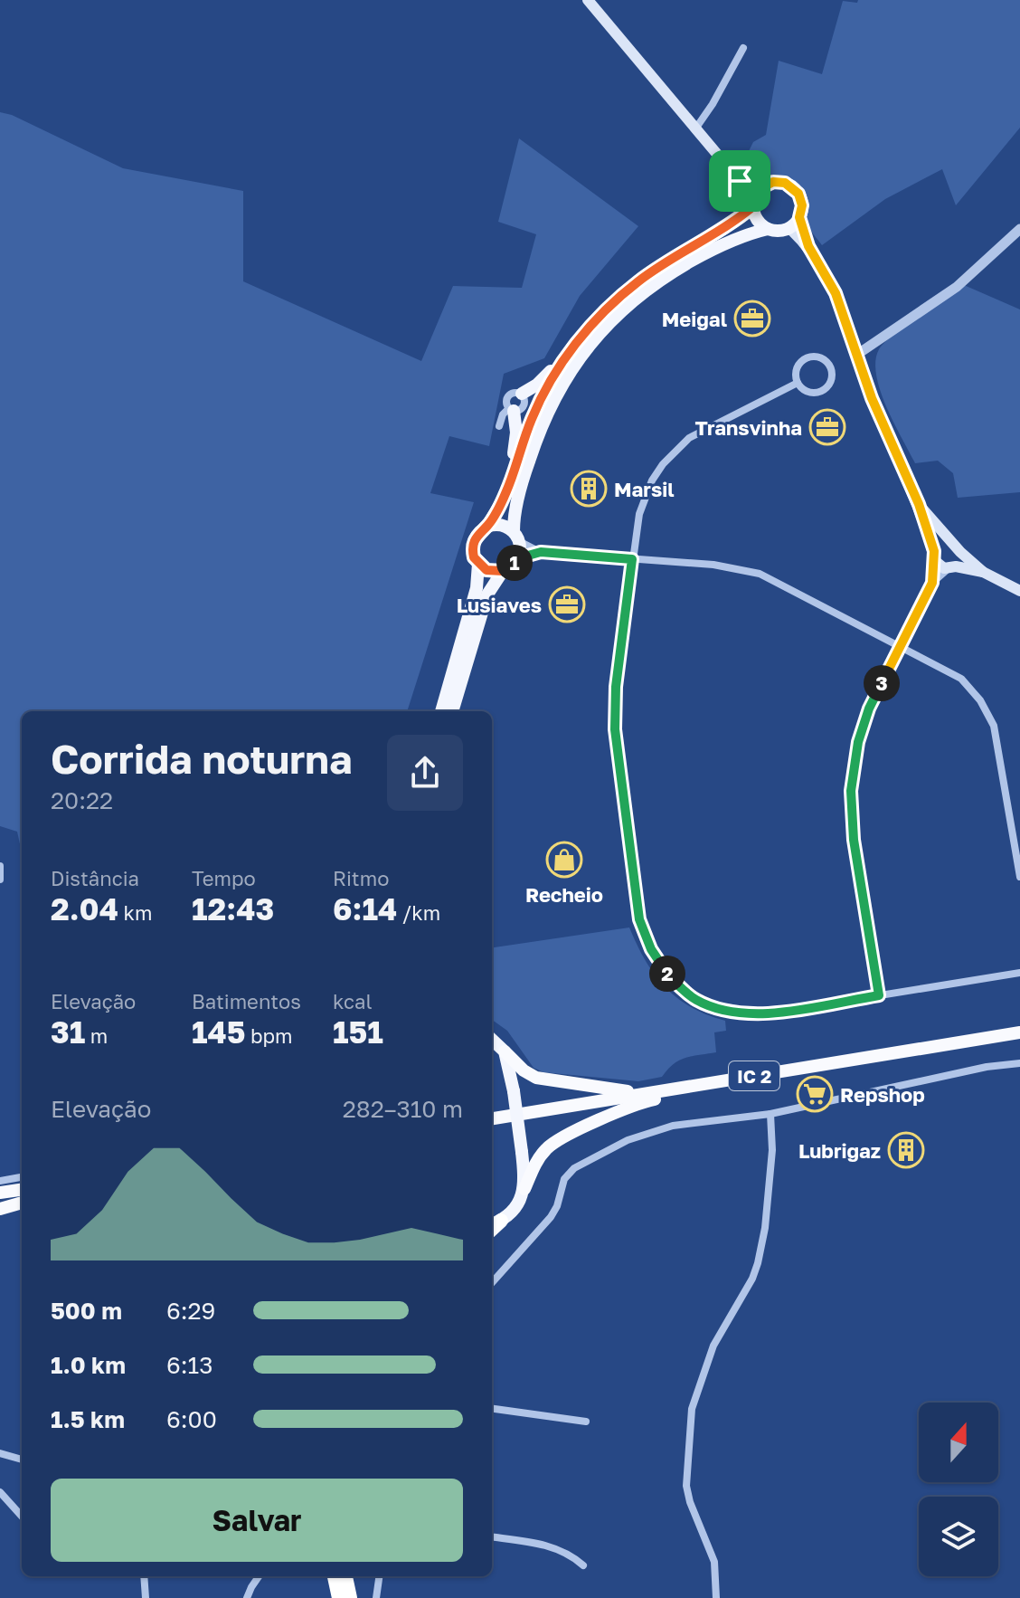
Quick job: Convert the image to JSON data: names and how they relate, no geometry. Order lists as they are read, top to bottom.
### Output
{
  "streets": {
    "highway": ["IC 2"]
  },
  "places": {
    "office": ["Meigal", "Transvinha", "Lusiaves"],
    "building": ["Marsil", "Lubrigaz"],
    "shop": ["Recheio"],
    "supermarket": ["Repshop"]
  },
  "north": "top",
  "page": {
    "pins": ["1", "3", "2"],
    "heading": ["Corrida noturna", "20:22"],
    "stats": [
      ["Distância", "2.04 km"],
      ["Tempo", "12:43"],
      ["Ritmo", "6:14 /km"],
      ["Elevação", "31 m"],
      ["Batimentos", "145 bpm"],
      ["kcal", "151"]
    ],
    "chart": ["Elevação", "282–310 m"],
    "list": [
      {
        "name": "500 m",
        "note": "6:29"
      },
      {
        "name": "1.0 km",
        "note": "6:13"
      },
      {
        "name": "1.5 km",
        "note": "6:00"
      }
    ],
    "buttons": "Salvar"
  }
}
